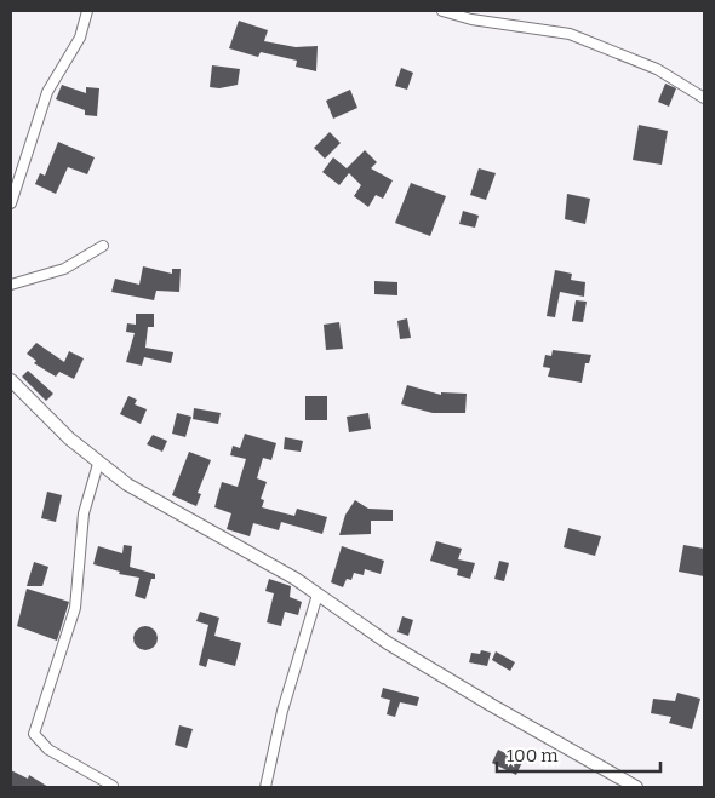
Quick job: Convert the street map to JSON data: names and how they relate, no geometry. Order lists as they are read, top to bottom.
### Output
{
  "scale_bar": "100 m"
}
